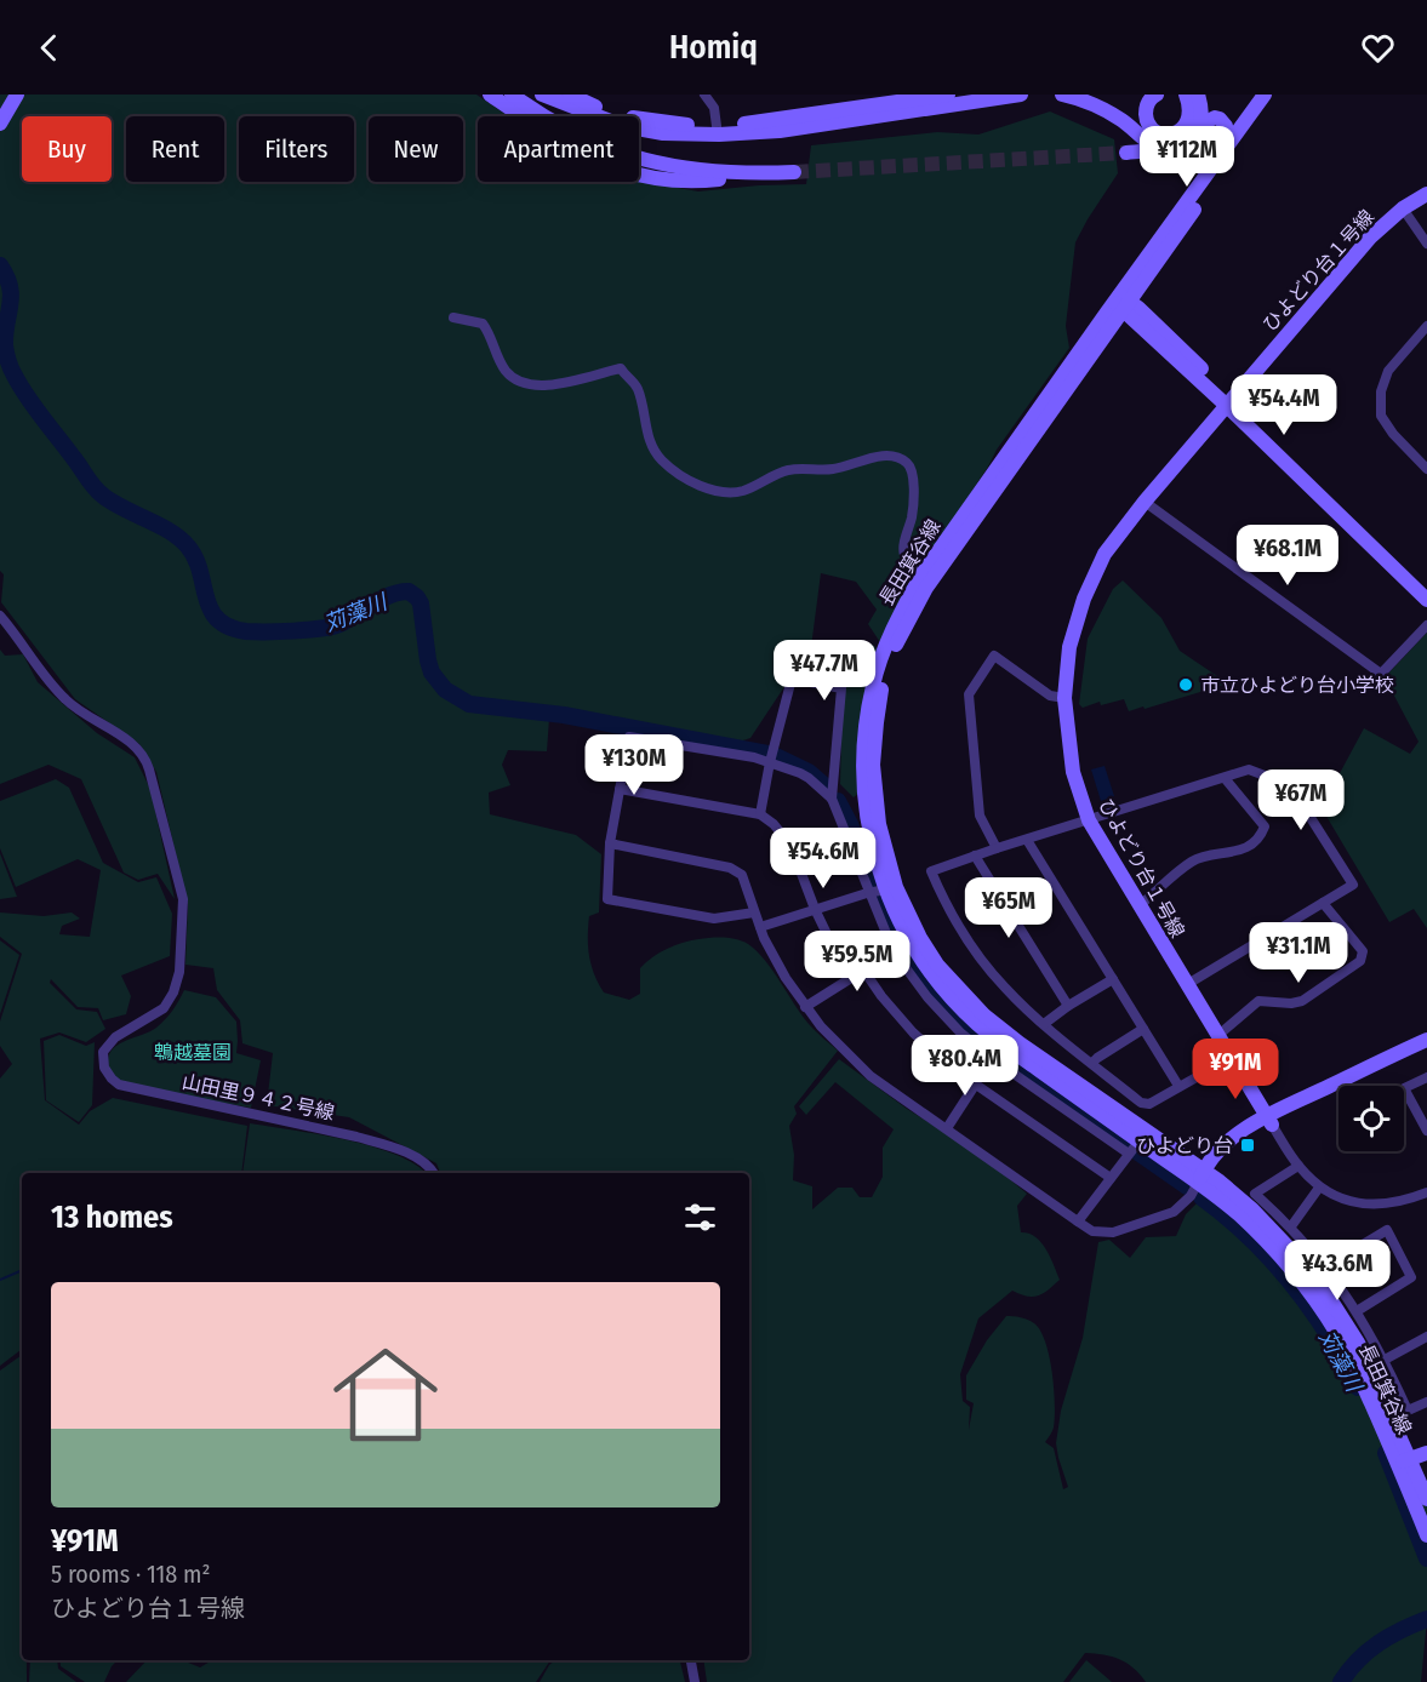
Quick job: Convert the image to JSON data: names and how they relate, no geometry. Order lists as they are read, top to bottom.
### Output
{
  "streets": {
    "street": ["ひよどり台１号線", "長田箕谷線", "山田里９４２号線"]
  },
  "water": ["苅藻川"],
  "parks": ["鵯越墓園"],
  "places": {
    "other": ["市立ひよどり台小学校"],
    "transit": ["ひよどり台"]
  },
  "page": {
    "header": "Homiq",
    "chip": [
      "Buy",
      "Rent",
      "Filters",
      "New",
      "Apartment"
    ],
    "price": [
      "¥112M",
      "¥54.4M",
      "¥68.1M",
      "¥47.7M",
      "¥130M",
      "¥67M",
      "¥54.6M",
      "¥65M",
      "¥31.1M",
      "¥59.5M",
      "¥80.4M",
      "¥91M",
      "¥43.6M"
    ],
    "heading": "13 homes",
    "list": [
      {
        "name": "¥91M",
        "note": "5 rooms · 118 m² · ひよどり台１号線"
      }
    ]
  }
}
